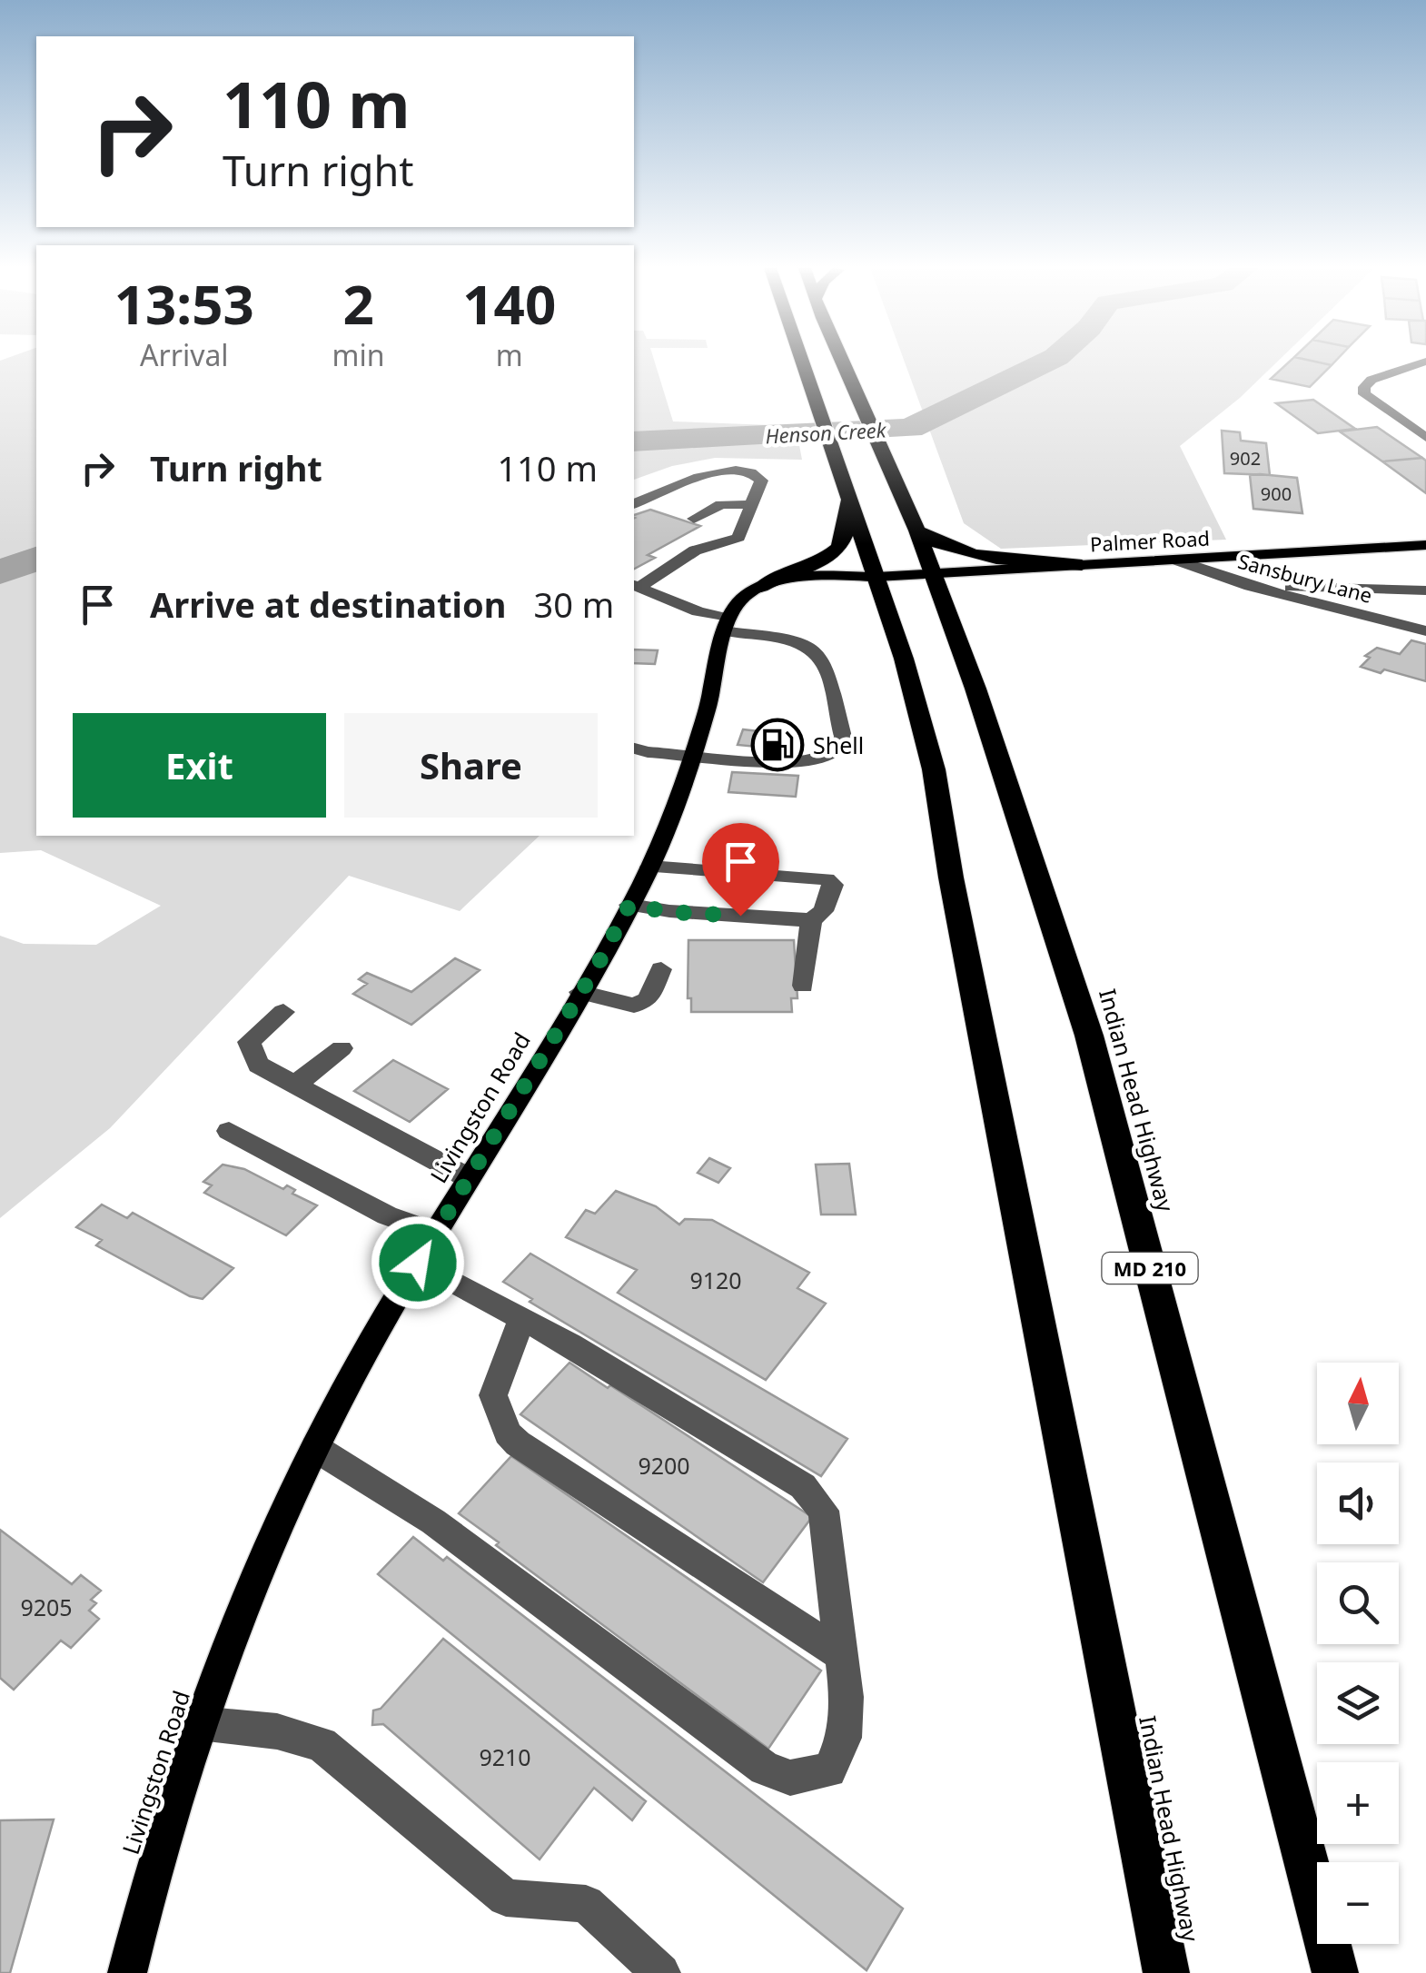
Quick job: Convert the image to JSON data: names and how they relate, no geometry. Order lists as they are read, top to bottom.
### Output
{
  "streets": {
    "highway": ["Indian Head Highway", "MD 210"],
    "main road": ["Palmer Road", "Livingston Road"],
    "street": ["Sansbury Lane"]
  },
  "crossings": [
    ["Palmer Road", "Sansbury Lane"],
    ["Palmer Road", "Indian Head Highway"]
  ],
  "water": ["Henson Creek"],
  "places": {
    "fuel station": ["Shell"]
  },
  "house_numbers": [
    "902",
    "900",
    "9120",
    "9200",
    "9205",
    "9210"
  ],
  "north": "top",
  "page": {
    "turn": ["110 m", "Turn right"],
    "eta": [
      "13:53",
      "Arrival",
      "2",
      "min",
      "140",
      "m"
    ],
    "list": [
      {
        "name": "Turn right",
        "value": "110 m"
      },
      {
        "name": "Arrive at destination",
        "value": "30 m"
      }
    ],
    "buttons": ["Exit", "Share"],
    "map_buttons": ["+", "−"]
  }
}
